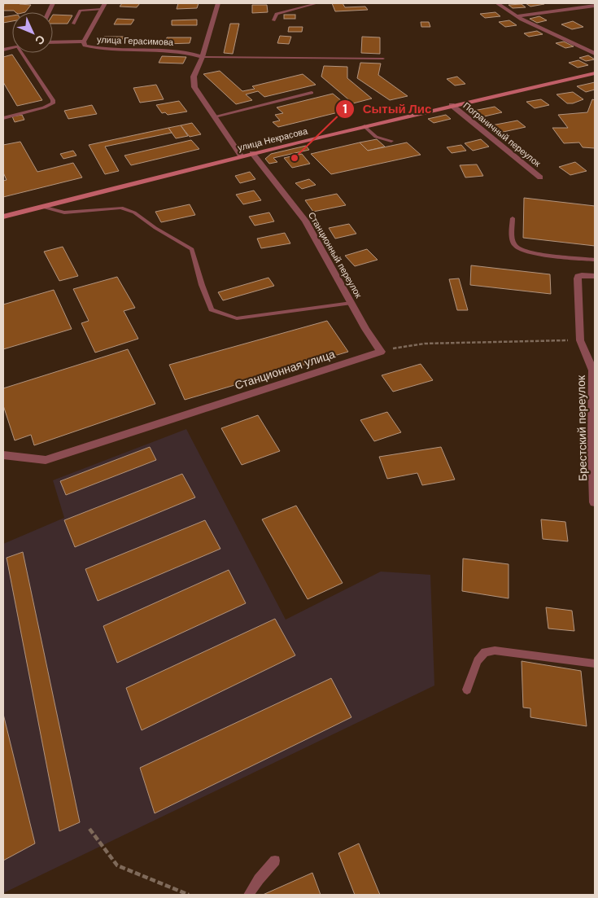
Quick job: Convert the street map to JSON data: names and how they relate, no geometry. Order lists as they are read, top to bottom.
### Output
{
  "streets": {
    "street": [
      "улица Герасимова",
      "Пограничный переулок",
      "улица Некрасова",
      "Станционный переулок",
      "Станционная улица",
      "Брестский переулок"
    ]
  },
  "crossings": [
    ["Пограничный переулок", "улица Некрасова"],
    ["улица Некрасова", "Станционный переулок"],
    ["Станционный переулок", "Станционная улица"]
  ],
  "places": ["Сытый Лис"],
  "north": "bottom right"
}
